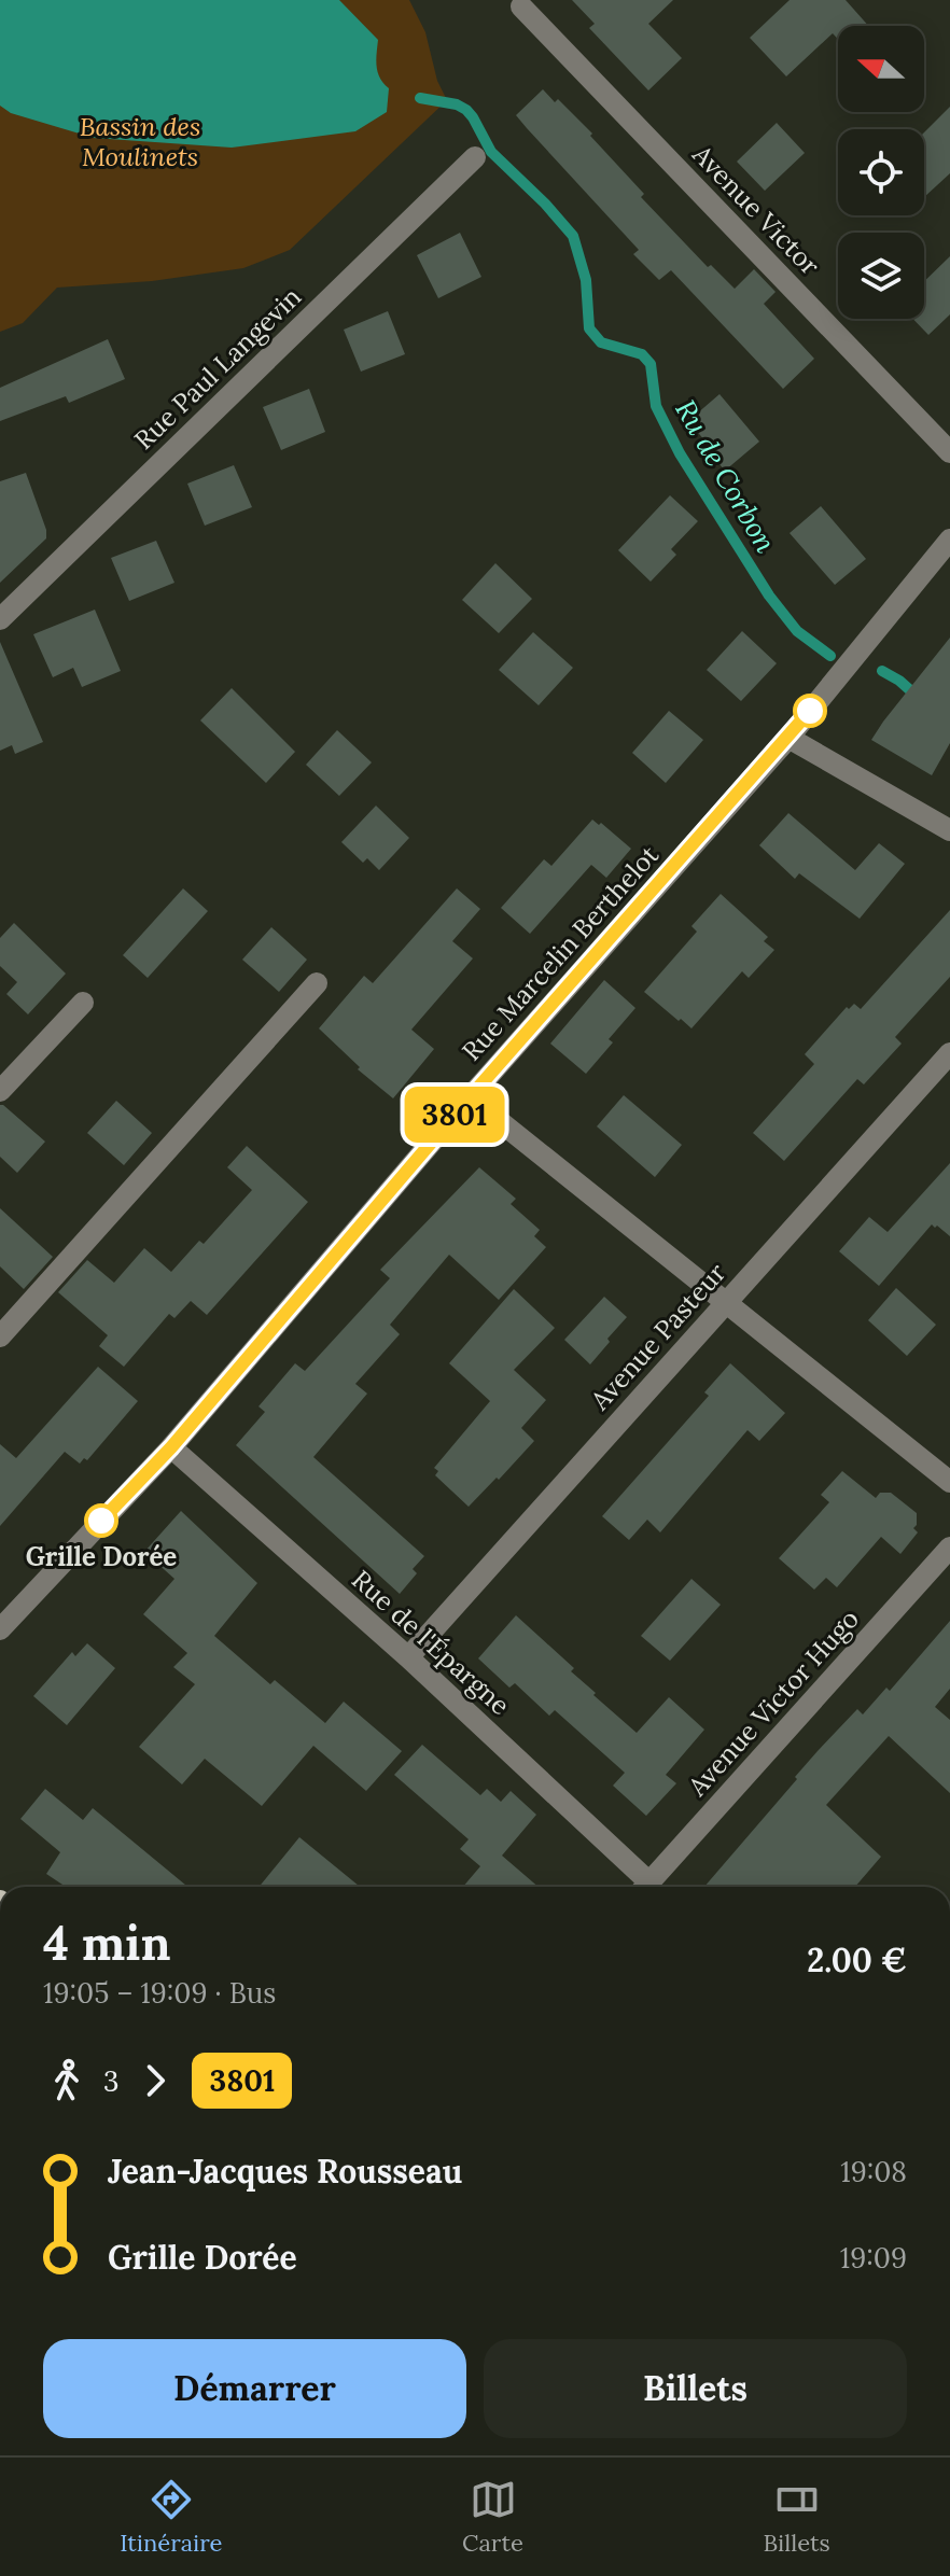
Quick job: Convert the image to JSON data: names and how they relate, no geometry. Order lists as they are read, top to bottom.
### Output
{
  "streets": {
    "street": [
      "Avenue Victor",
      "Rue Paul Langevin",
      "Rue Marcelin Berthelot",
      "Avenue Pasteur",
      "Rue de l'Épargne",
      "Avenue Victor Hugo"
    ]
  },
  "crossings": [
    ["Rue Marcelin Berthelot", "Rue de l'Épargne"],
    ["Avenue Pasteur", "Rue de l'Épargne"]
  ],
  "water": ["Ru de Corbon"],
  "parks": ["Bassin des Moulinets"],
  "places": ["Grille Dorée"],
  "lines": ["bus line 3801"],
  "north": "left",
  "page": {
    "on_map": "3801",
    "heading": ["4 min", "19:05 – 19:09 · Bus", "2.00 €"],
    "legs": ["3", "3801"],
    "list": [
      {
        "name": "Jean-Jacques Rousseau",
        "value": "19:08"
      },
      {
        "name": "Grille Dorée",
        "value": "19:09"
      }
    ],
    "buttons": ["Démarrer", "Billets"],
    "tabs": ["Itinéraire", "Carte", "Billets"]
  }
}
